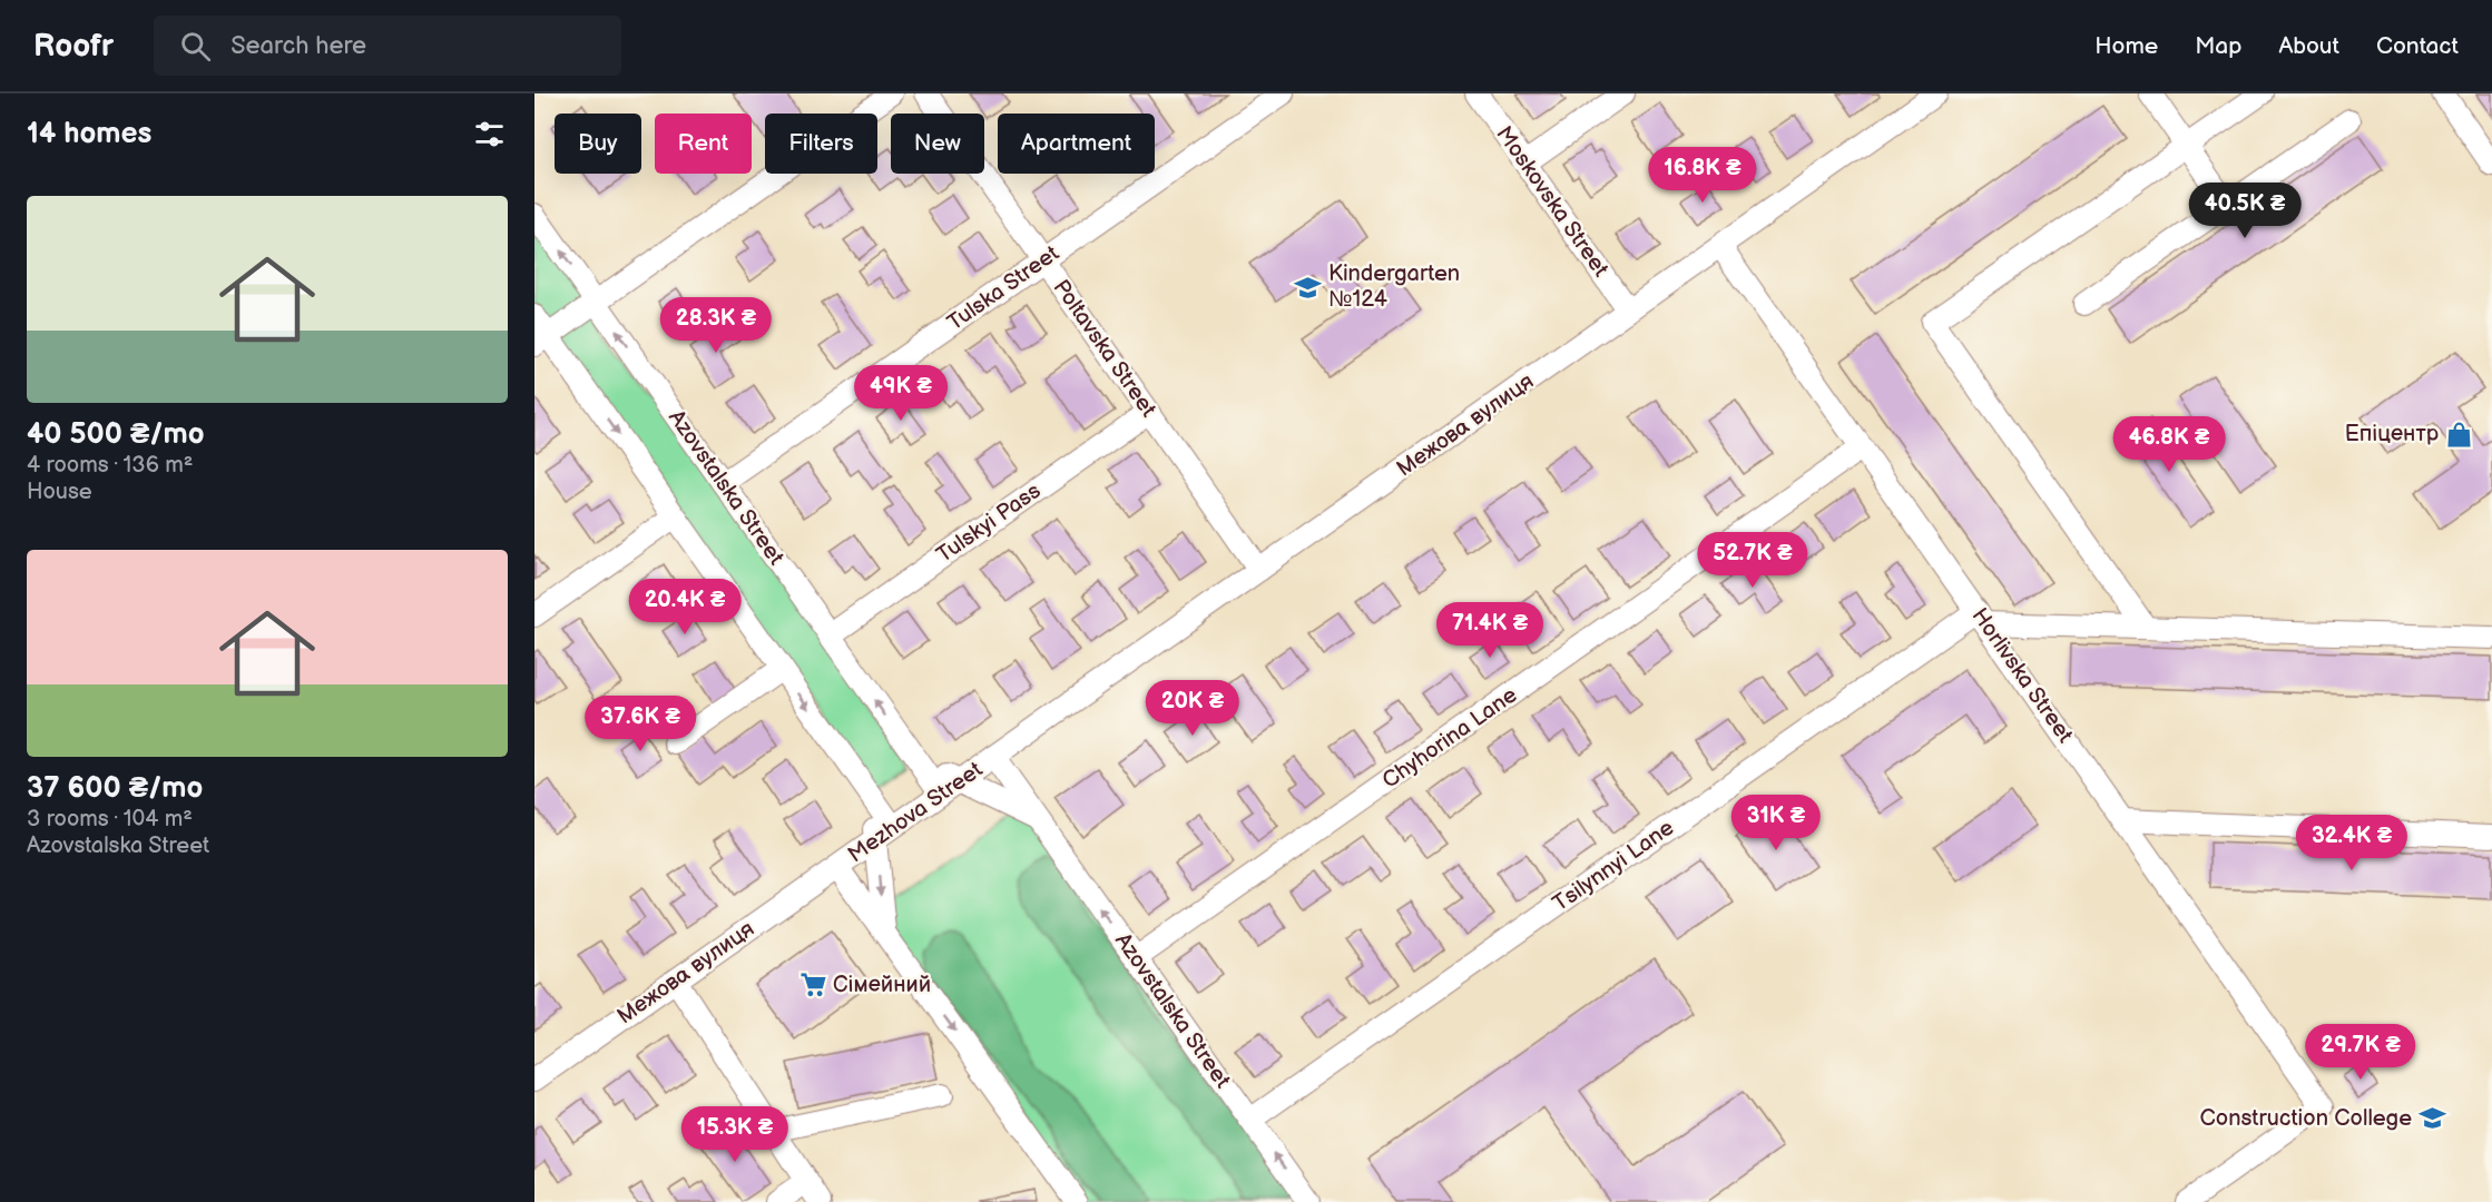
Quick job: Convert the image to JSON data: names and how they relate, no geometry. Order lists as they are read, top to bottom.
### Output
{
  "streets": {
    "street": [
      "Moskovska Street",
      "Tulska Street",
      "Poltavska Street",
      "Межова вулиця",
      "Azovstalska Street",
      "Tulskyi Pass",
      "Horlivska Street",
      "Chyhorina Lane",
      "Mezhova Street",
      "Tsilynnyi Lane"
    ]
  },
  "crossings": [
    ["Moskovska Street", "Межова вулиця"],
    ["Tulska Street", "Poltavska Street"],
    ["Tulska Street", "Azovstalska Street"],
    ["Poltavska Street", "Межова вулиця"],
    ["Poltavska Street", "Tulskyi Pass"],
    ["Межова вулиця", "Azovstalska Street"],
    ["Межова вулиця", "Horlivska Street"],
    ["Межова вулиця", "Mezhova Street"],
    ["Azovstalska Street", "Tulskyi Pass"],
    ["Azovstalska Street", "Chyhorina Lane"],
    ["Azovstalska Street", "Mezhova Street"],
    ["Azovstalska Street", "Tsilynnyi Lane"],
    ["Horlivska Street", "Chyhorina Lane"],
    ["Horlivska Street", "Tsilynnyi Lane"]
  ],
  "places": {
    "school or university": ["Kindergarten №124", "Construction College"],
    "shop": ["Епіцентр"],
    "supermarket": ["Сімейний"]
  },
  "page": {
    "header": "Roofr",
    "search": "Search here",
    "nav": [
      "Home",
      "Map",
      "About",
      "Contact"
    ],
    "heading": "14 homes",
    "chip": [
      "Buy",
      "Rent",
      "Filters",
      "New",
      "Apartment"
    ],
    "price": [
      "16.8K ₴",
      "40.5K ₴",
      "28.3K ₴",
      "49K ₴",
      "46.8K ₴",
      "52.7K ₴",
      "20.4K ₴",
      "71.4K ₴",
      "20K ₴",
      "37.6K ₴",
      "31K ₴",
      "32.4K ₴",
      "29.7K ₴",
      "15.3K ₴"
    ],
    "list": [
      {
        "name": "40 500 ₴/mo",
        "note": "4 rooms · 136 m² · House"
      },
      {
        "name": "37 600 ₴/mo",
        "note": "3 rooms · 104 m² · Azovstalska Street"
      }
    ]
  }
}
